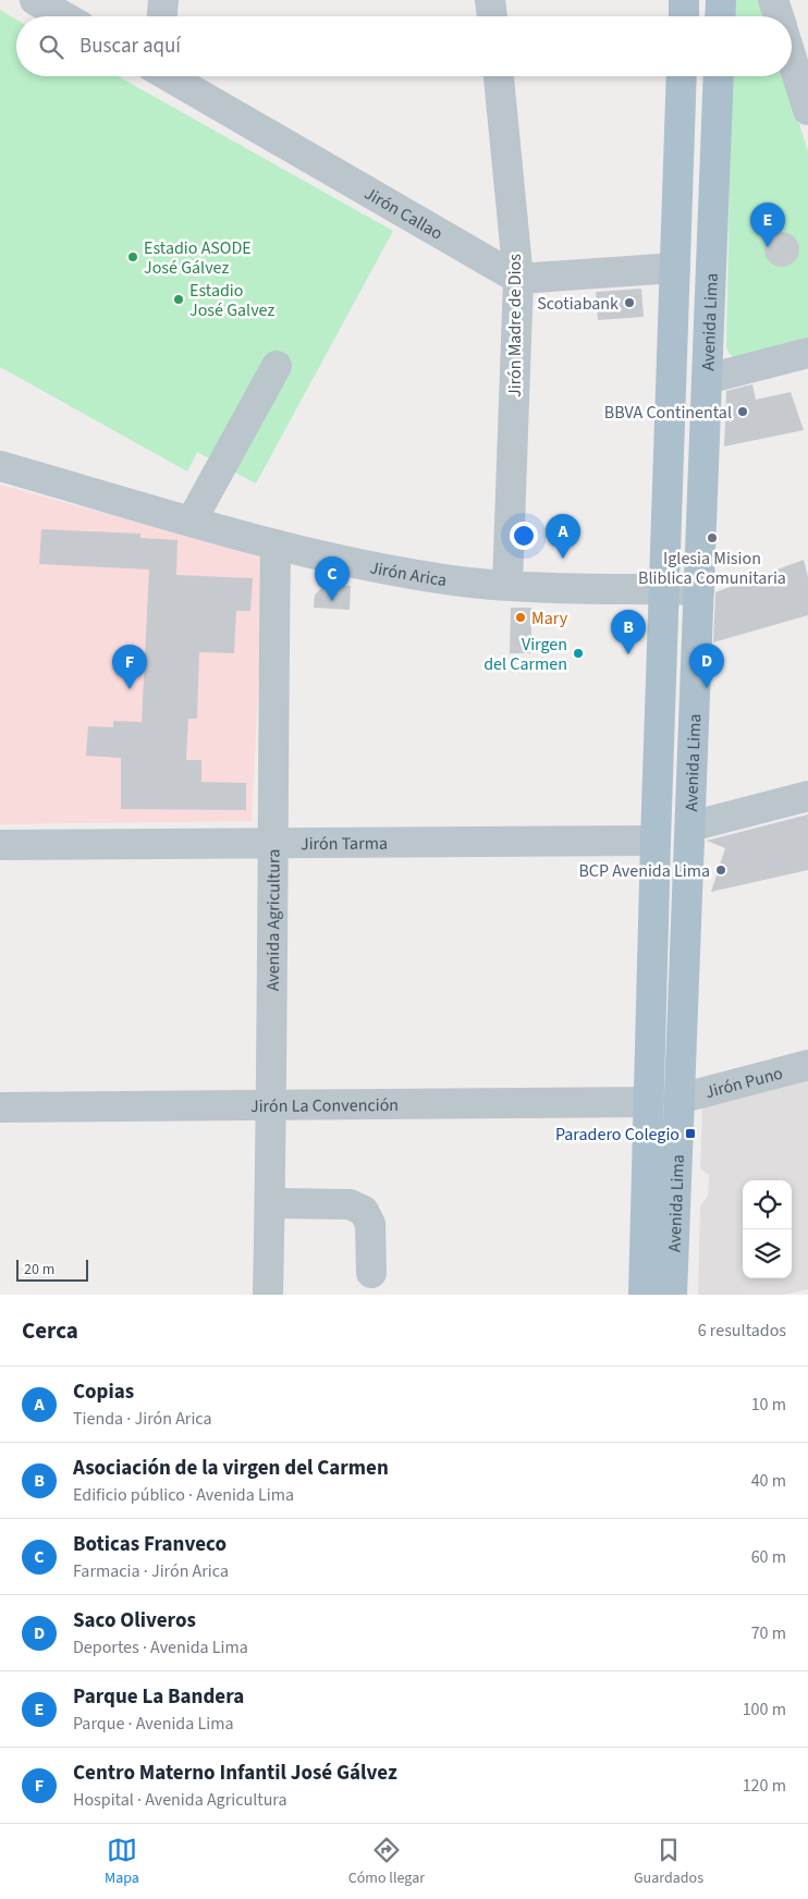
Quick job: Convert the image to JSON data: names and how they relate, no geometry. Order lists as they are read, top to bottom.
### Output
{
  "streets": {
    "main road": ["Avenida Lima"],
    "street": [
      "Jirón Callao",
      "Jirón Madre de Dios",
      "Jirón Arica",
      "Jirón Tarma",
      "Avenida Agricultura",
      "Jirón Puno",
      "Jirón La Convención"
    ]
  },
  "crossings": [
    ["Jirón Callao", "Jirón Madre de Dios"],
    ["Avenida Lima", "Jirón Arica"],
    ["Avenida Lima", "Jirón Tarma"],
    ["Avenida Lima", "Jirón Puno"],
    ["Avenida Lima", "Jirón La Convención"],
    ["Jirón Madre de Dios", "Jirón Arica"],
    ["Jirón Arica", "Avenida Agricultura"],
    ["Jirón Tarma", "Avenida Agricultura"],
    ["Avenida Agricultura", "Jirón La Convención"]
  ],
  "places": {
    "other": [
      "Estadio ASODE José Gálvez",
      "Estadio José Galvez",
      "Scotiabank",
      "BBVA Continental",
      "Iglesia Mision Bliblica Comunitaria",
      "Mary",
      "Virgen del Carmen",
      "BCP Avenida Lima"
    ],
    "transit": ["Paradero Colegio"]
  },
  "scale_bar": "20 m",
  "page": {
    "search": "Buscar aquí",
    "pins": [
      "E",
      "A",
      "C",
      "B",
      "D",
      "F"
    ],
    "scale": "20 m",
    "heading": ["Cerca", "6 resultados"],
    "list": [
      {
        "mark": "A",
        "name": "Copias",
        "note": "Tienda · Jirón Arica",
        "value": "10 m"
      },
      {
        "mark": "B",
        "name": "Asociación de la virgen del Carmen",
        "note": "Edificio público · Avenida Lima",
        "value": "40 m"
      },
      {
        "mark": "C",
        "name": "Boticas Franveco",
        "note": "Farmacia · Jirón Arica",
        "value": "60 m"
      },
      {
        "mark": "D",
        "name": "Saco Oliveros",
        "note": "Deportes · Avenida Lima",
        "value": "70 m"
      },
      {
        "mark": "E",
        "name": "Parque La Bandera",
        "note": "Parque · Avenida Lima",
        "value": "100 m"
      },
      {
        "mark": "F",
        "name": "Centro Materno Infantil José Gálvez",
        "note": "Hospital · Avenida Agricultura",
        "value": "120 m"
      }
    ],
    "nav": ["Mapa", "Cómo llegar", "Guardados"]
  }
}
